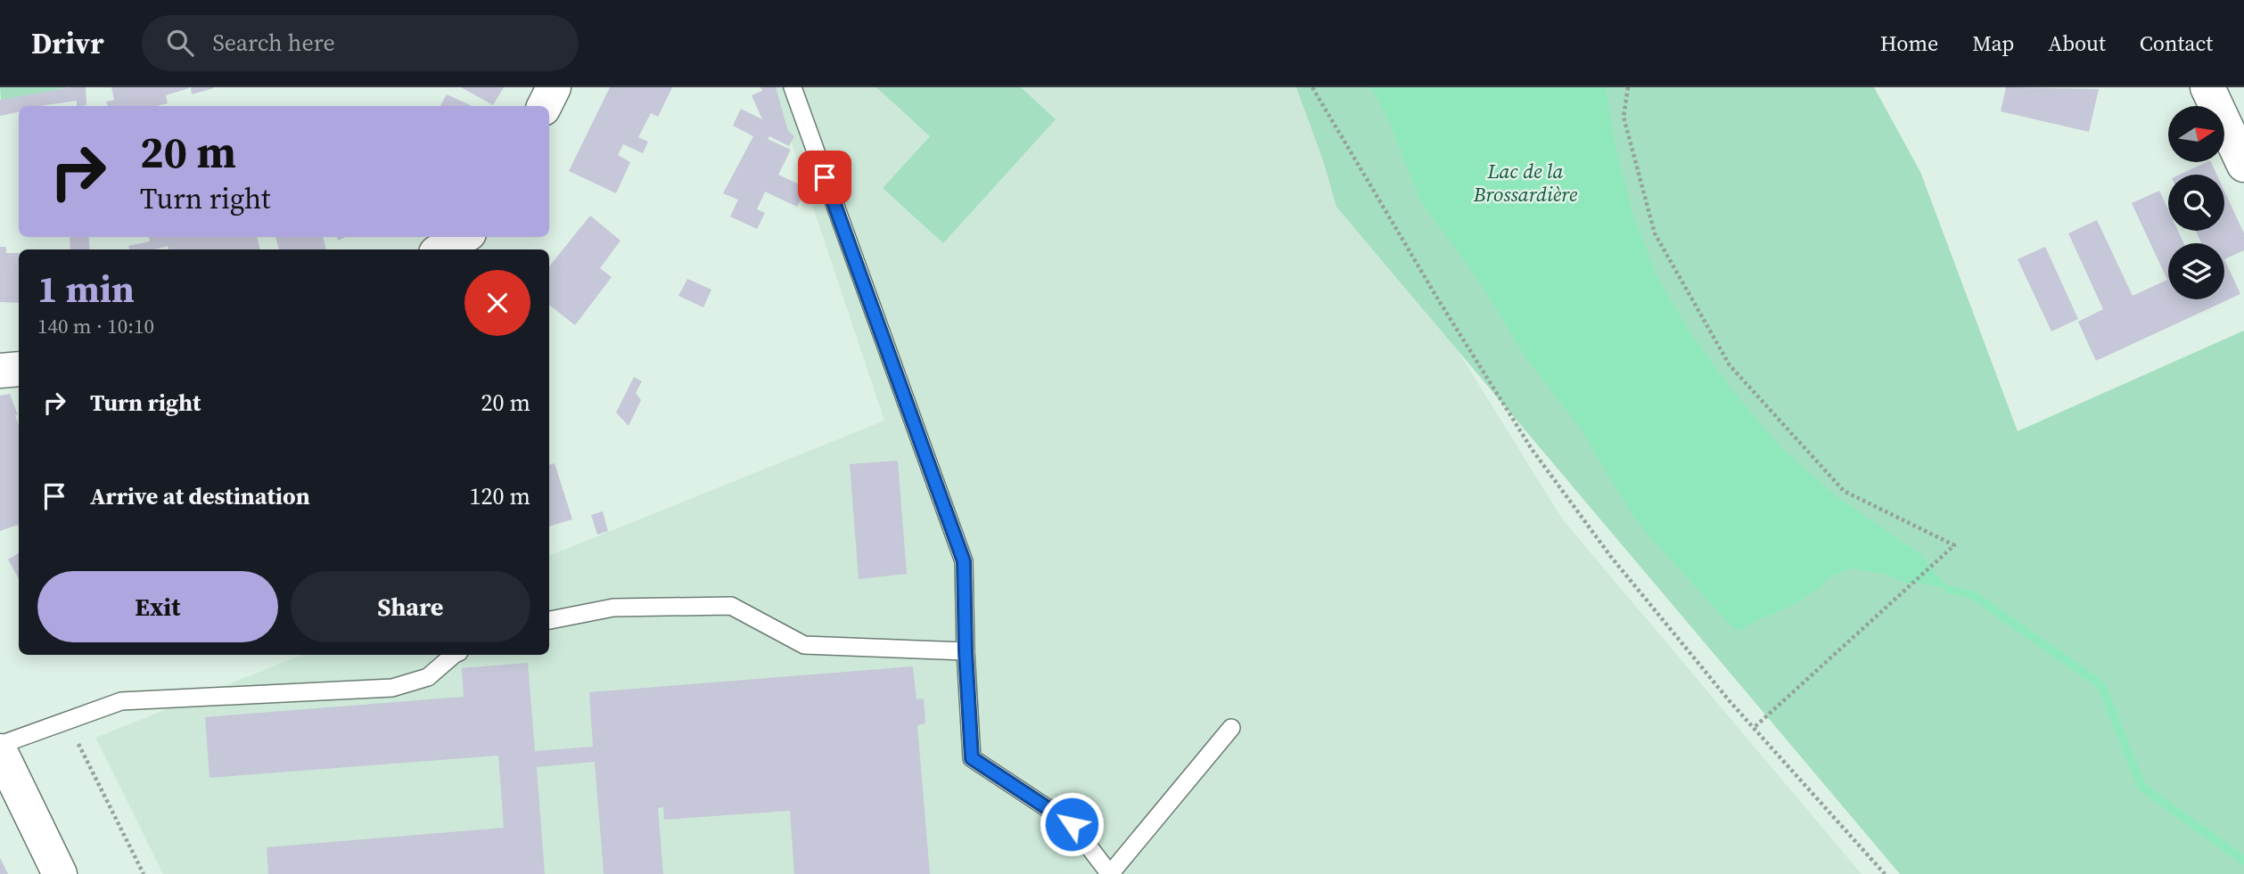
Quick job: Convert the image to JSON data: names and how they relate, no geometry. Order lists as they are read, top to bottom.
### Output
{
  "water": ["Lac de la Brossardière"],
  "north": "right",
  "page": {
    "header": "Drivr",
    "search": "Search here",
    "nav": [
      "Home",
      "Map",
      "About",
      "Contact"
    ],
    "turn": ["20 m", "Turn right"],
    "heading": ["1 min", "140 m · 10:10"],
    "list": [
      {
        "name": "Turn right",
        "value": "20 m"
      },
      {
        "name": "Arrive at destination",
        "value": "120 m"
      }
    ],
    "buttons": ["Exit", "Share"]
  }
}
